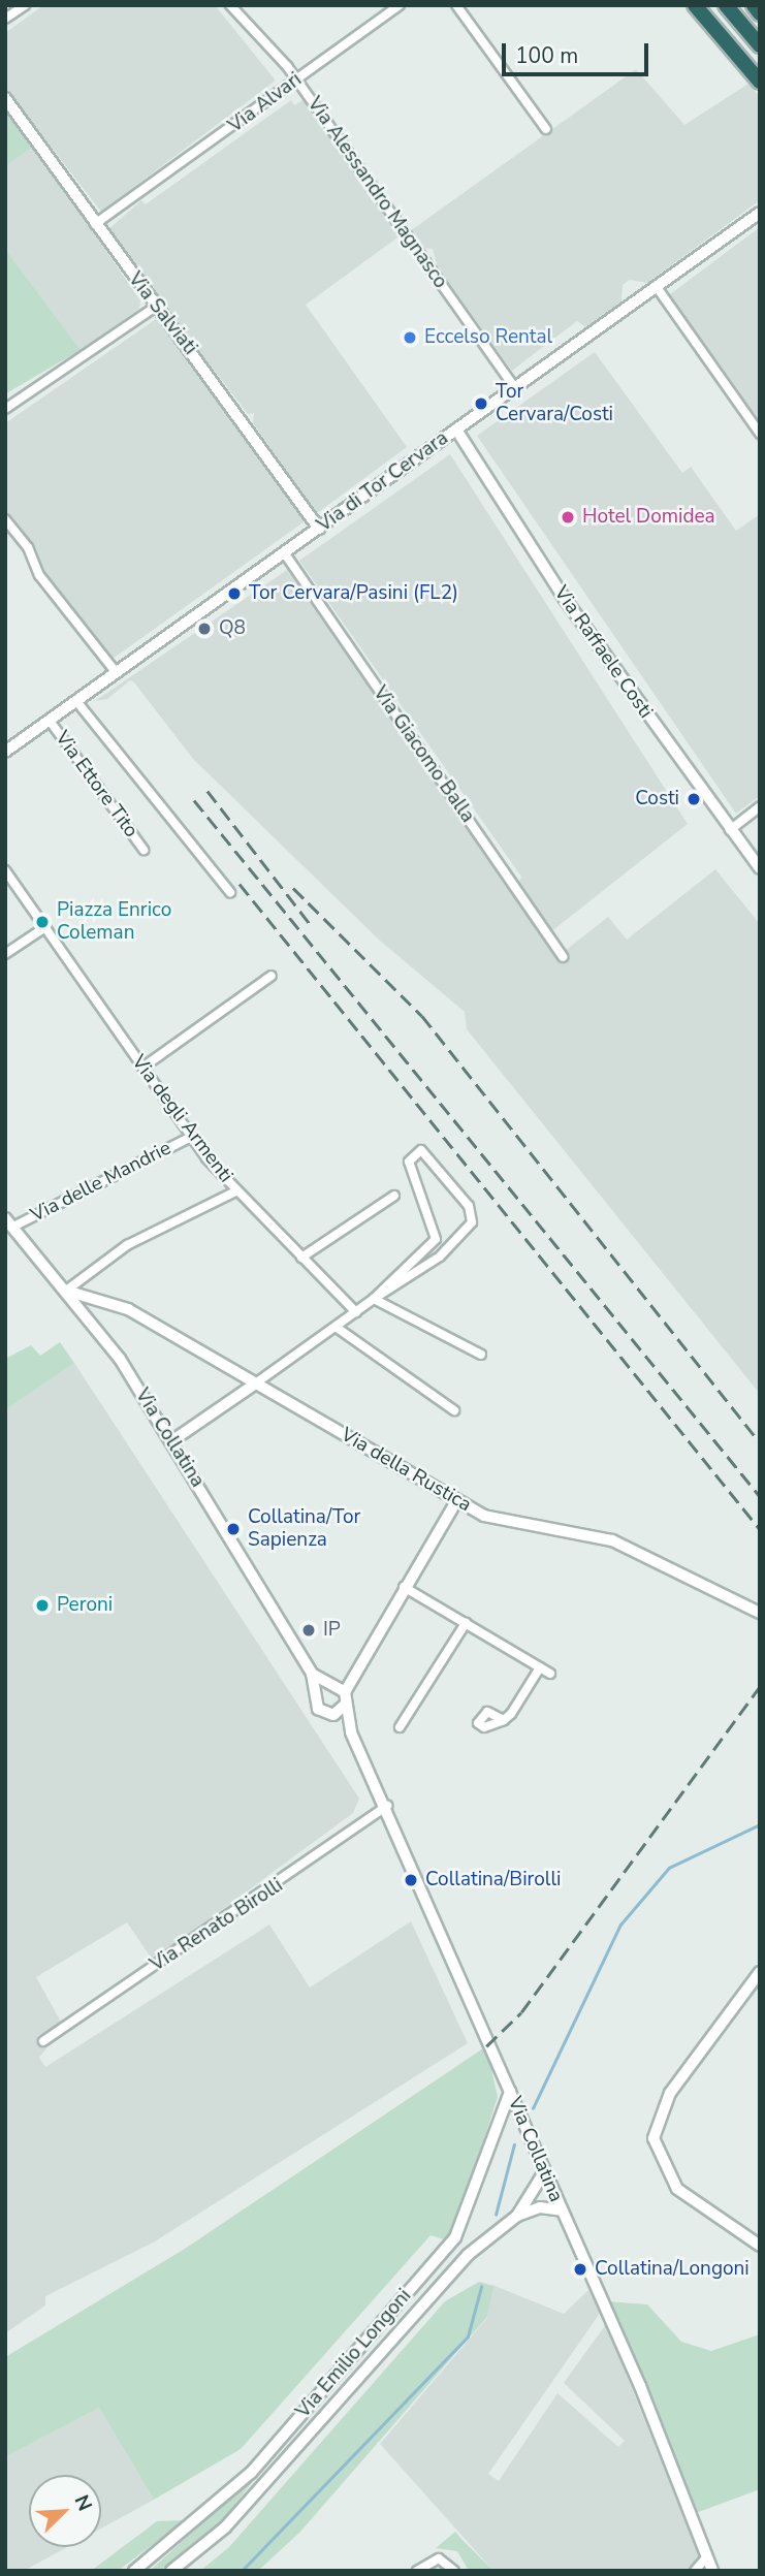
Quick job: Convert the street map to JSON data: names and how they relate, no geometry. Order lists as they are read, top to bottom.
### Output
{
  "streets": {
    "street": [
      "Via Alvari",
      "Via Alessandro Magnasco",
      "Via Salviati",
      "Via di Tor Cervara",
      "Via Raffaele Costi",
      "Via Giacomo Balla",
      "Via Ettore Tito",
      "Via degli Armenti",
      "Via delle Mandrie",
      "Via Collatina",
      "Via della Rustica",
      "Via Renato Birolli",
      "Via Emilio Longoni"
    ]
  },
  "crossings": [
    ["Via Alvari", "Via Alessandro Magnasco"],
    ["Via Alvari", "Via Salviati"],
    ["Via Alessandro Magnasco", "Via di Tor Cervara"],
    ["Via Salviati", "Via di Tor Cervara"],
    ["Via di Tor Cervara", "Via Raffaele Costi"],
    ["Via di Tor Cervara", "Via Giacomo Balla"],
    ["Via di Tor Cervara", "Via Ettore Tito"],
    ["Via degli Armenti", "Via delle Mandrie"],
    ["Via delle Mandrie", "Via Collatina"],
    ["Via Collatina", "Via della Rustica"],
    ["Via Collatina", "Via Renato Birolli"],
    ["Via Collatina", "Via Emilio Longoni"]
  ],
  "places": [
    "Eccelso Rental",
    "Tor Cervara/Costi",
    "Hotel Domidea",
    "Tor Cervara/Pasini (FL2)",
    "Q8",
    "Costi",
    "Piazza Enrico Coleman",
    "Collatina/Tor Sapienza",
    "Peroni",
    "IP",
    "Collatina/Birolli",
    "Collatina/Longoni"
  ],
  "scale_bar": "100 m",
  "north": "top right"
}
